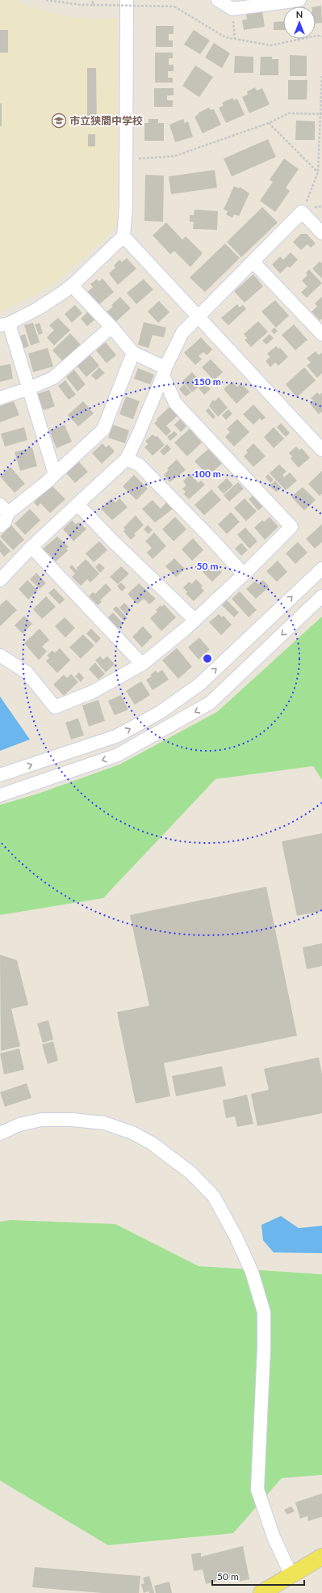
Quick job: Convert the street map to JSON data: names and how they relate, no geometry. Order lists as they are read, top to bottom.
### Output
{
  "places": {
    "school or university": ["市立狭間中学校"]
  },
  "scale_bar": "50 m",
  "north": "top",
  "rings": ["150 m", "100 m", "50 m"]
}
